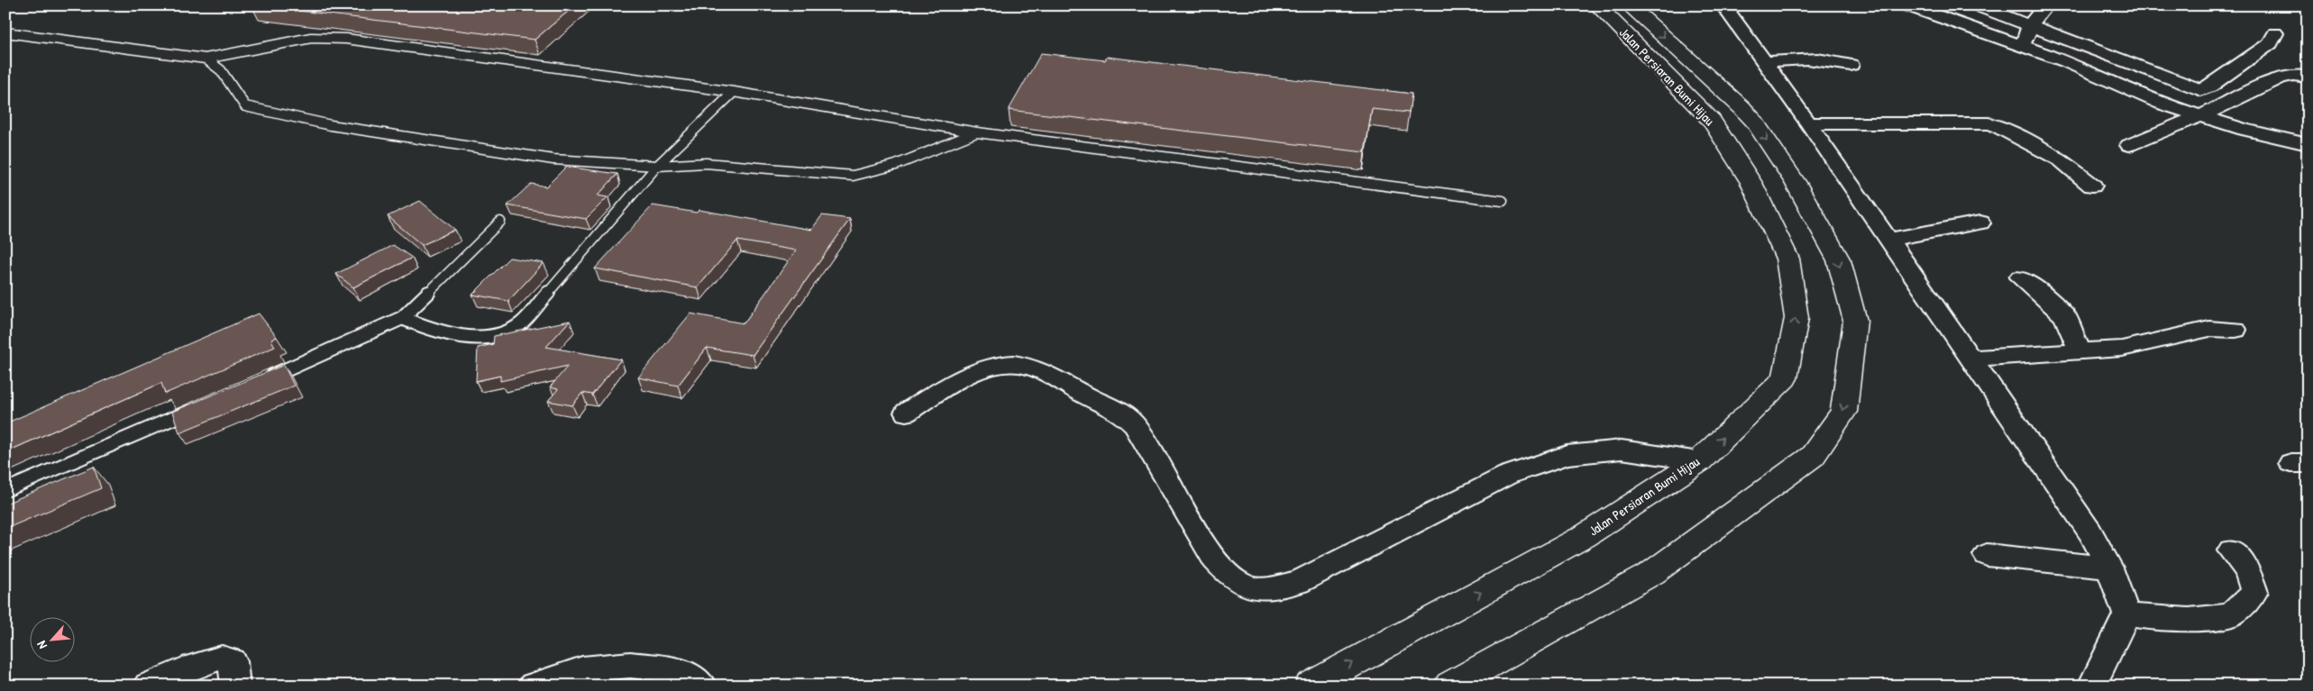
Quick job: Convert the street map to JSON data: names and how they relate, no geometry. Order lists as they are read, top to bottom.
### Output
{
  "streets": {
    "main road": ["Jalan Persiaran Bumi Hijau"]
  },
  "north": "bottom left"
}
